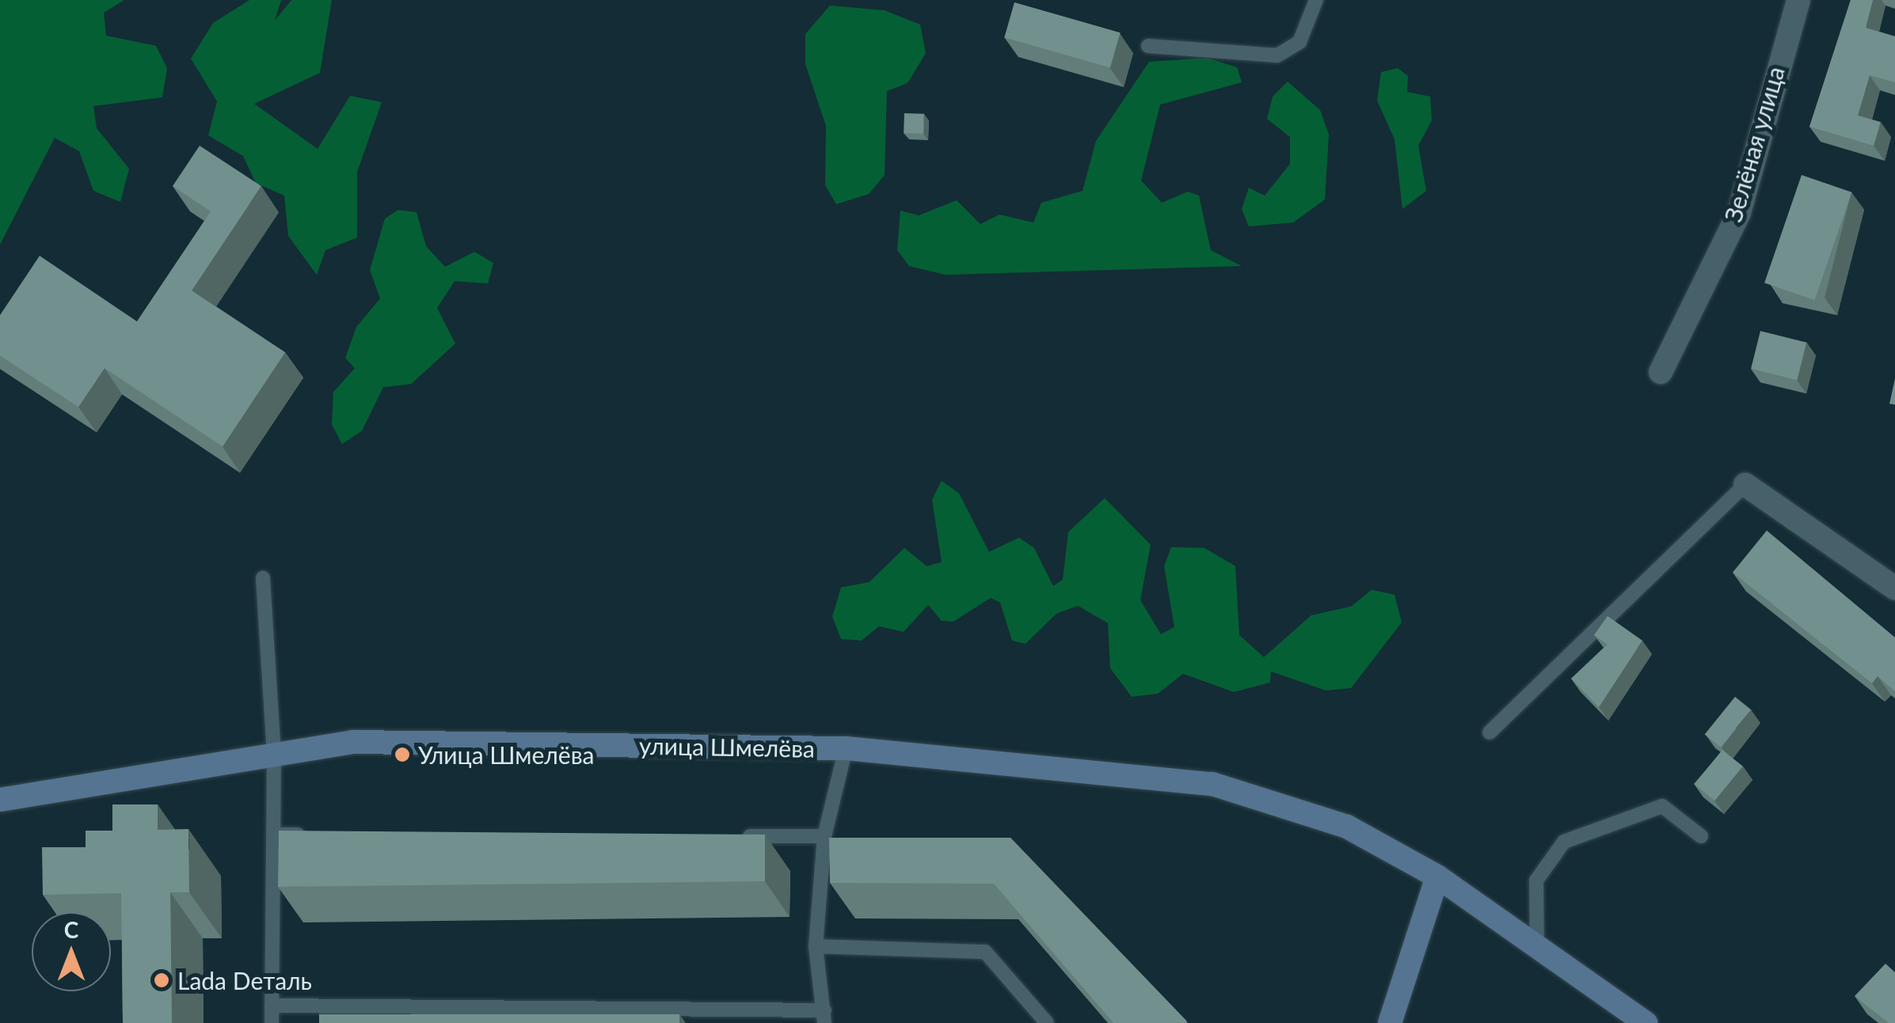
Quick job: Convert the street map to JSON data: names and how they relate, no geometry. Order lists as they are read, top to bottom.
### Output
{
  "streets": {
    "main road": ["улица Шмелёва"],
    "street": ["Зелёная улица"]
  },
  "places": ["Улица Шмелёва", "Lada Dеталь"],
  "north": "top"
}
